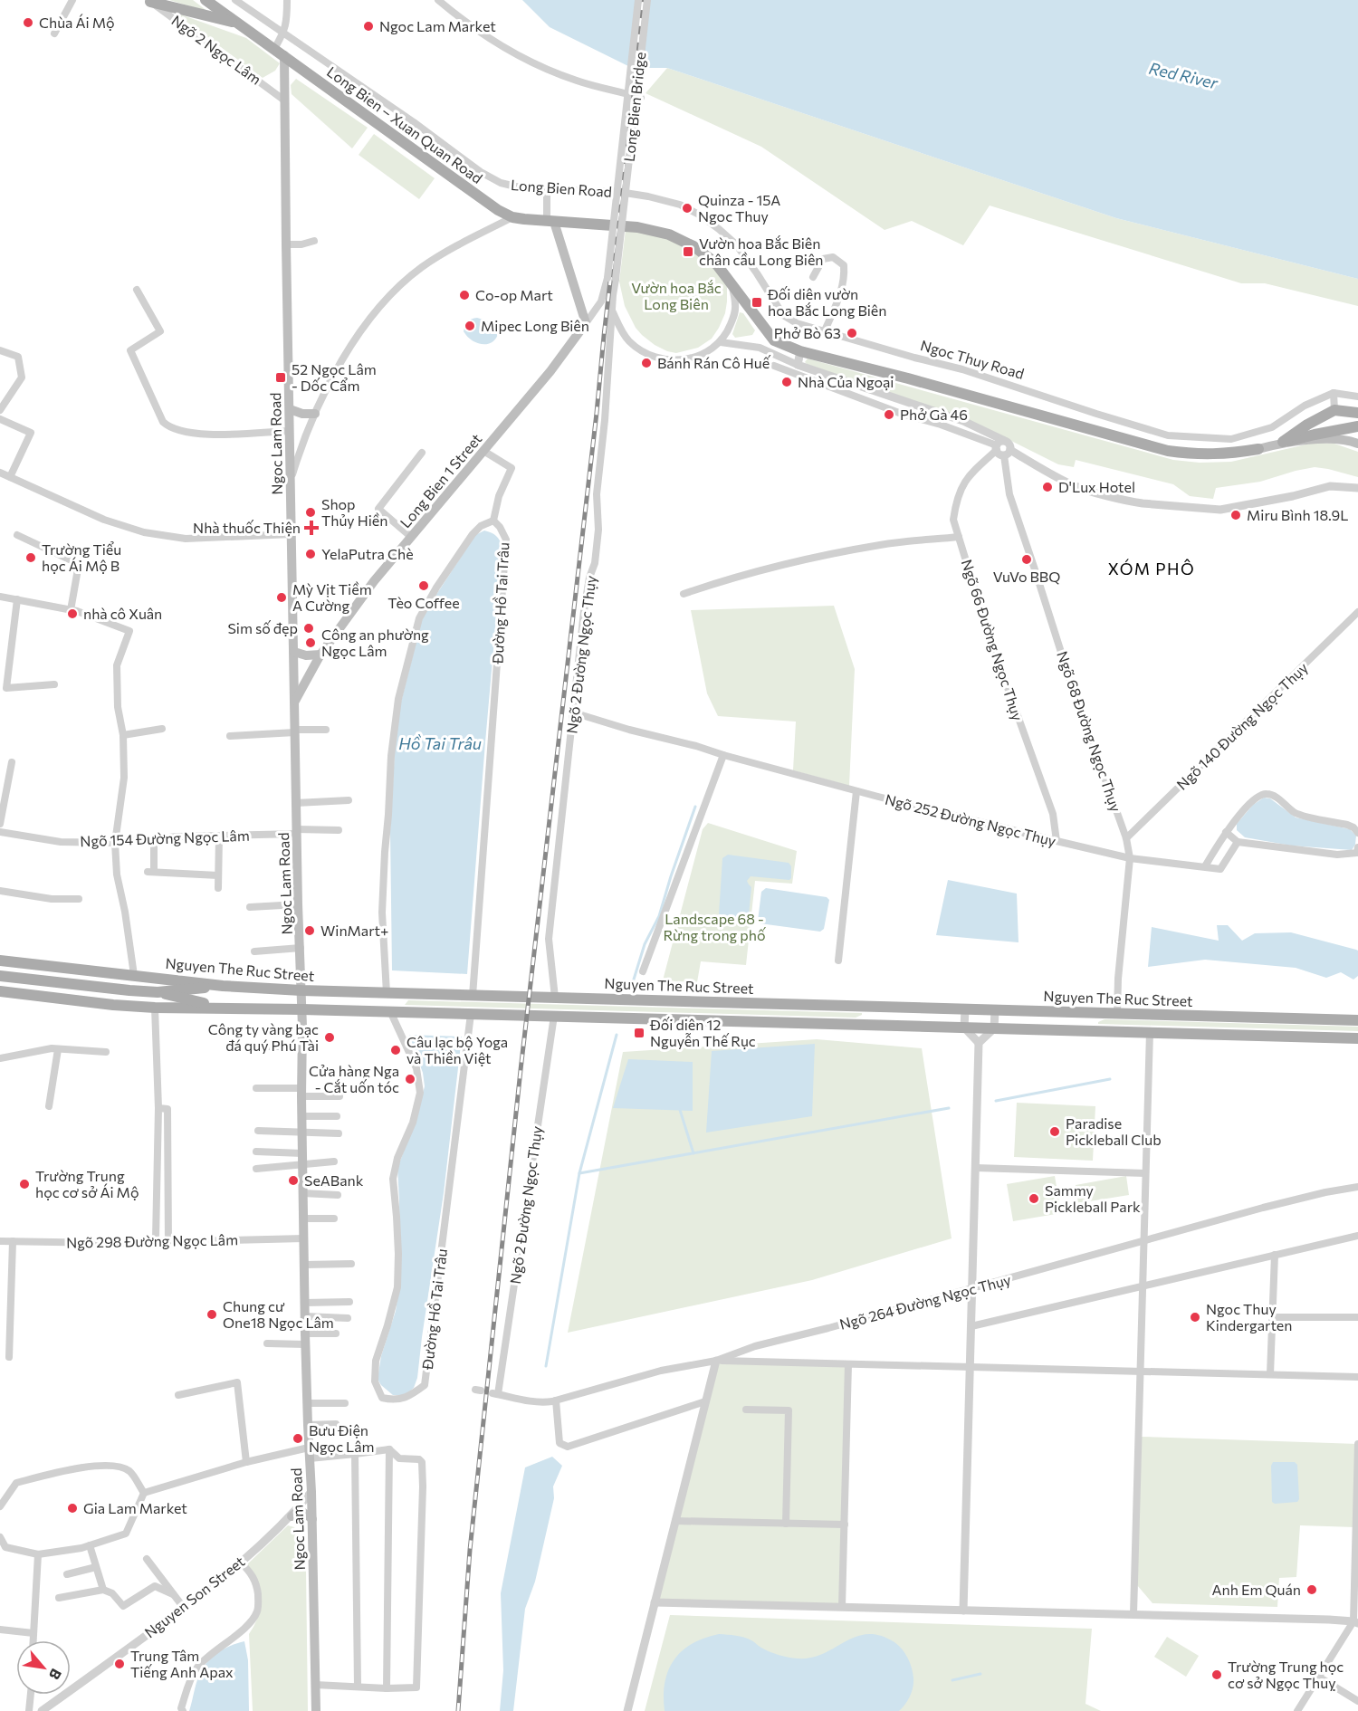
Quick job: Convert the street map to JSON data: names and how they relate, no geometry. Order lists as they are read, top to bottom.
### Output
{
  "streets": {
    "main road": [
      "Long Bien – Xuan Quan Road",
      "Ngoc Lam Road",
      "Long Bien 1 Street",
      "Nguyen The Ruc Street"
    ],
    "street": [
      "Ngõ 2 Ngọc Lâm",
      "Long Bien Bridge",
      "Long Bien Road",
      "Ngoc Thuy Road",
      "Đường Hồ Tai Trâu",
      "Ngõ 66 Đường Ngọc Thụy",
      "Ngõ 2 Đường Ngọc Thụy",
      "Ngõ 140 Đường Ngọc Thụy",
      "Ngõ 68 Đường Ngọc Thụy",
      "Ngõ 252 Đường Ngọc Thụy",
      "Ngõ 154 Đường Ngọc Lâm",
      "Ngõ 298 Đường Ngọc Lâm",
      "Ngõ 264 Đường Ngọc Thụy",
      "Nguyen Son Street"
    ]
  },
  "crossings": [
    ["Ngõ 2 Ngọc Lâm", "Ngoc Lam Road"],
    ["Long Bien Bridge", "Long Bien 1 Street"],
    ["Long Bien Bridge", "Ngõ 2 Đường Ngọc Thụy"],
    ["Long Bien – Xuan Quan Road", "Ngoc Lam Road"],
    ["Long Bien Road", "Ngoc Thuy Road"],
    ["Ngoc Lam Road", "Long Bien 1 Street"],
    ["Ngoc Lam Road", "Ngõ 154 Đường Ngọc Lâm"],
    ["Ngoc Lam Road", "Nguyen The Ruc Street"],
    ["Ngoc Lam Road", "Ngõ 298 Đường Ngọc Lâm"],
    ["Ngoc Lam Road", "Nguyen Son Street"],
    ["Đường Hồ Tai Trâu", "Nguyen The Ruc Street"],
    ["Ngõ 66 Đường Ngọc Thụy", "Ngõ 68 Đường Ngọc Thụy"],
    ["Ngõ 66 Đường Ngọc Thụy", "Ngõ 252 Đường Ngọc Thụy"],
    ["Ngõ 2 Đường Ngọc Thụy", "Ngõ 252 Đường Ngọc Thụy"],
    ["Ngõ 2 Đường Ngọc Thụy", "Nguyen The Ruc Street"],
    ["Ngõ 2 Đường Ngọc Thụy", "Ngõ 264 Đường Ngọc Thụy"],
    ["Ngõ 140 Đường Ngọc Thụy", "Ngõ 68 Đường Ngọc Thụy"],
    ["Ngõ 68 Đường Ngọc Thụy", "Ngõ 252 Đường Ngọc Thụy"],
    ["Ngõ 68 Đường Ngọc Thụy", "Nguyen The Ruc Street"]
  ],
  "districts": ["XÓM PHÔ"],
  "water": ["Red River", "Hồ Tai Trâu"],
  "parks": ["Vườn hoa Bắc Long Biên", "Landscape 68 - Rừng trong phố"],
  "places": {
    "other": [
      "Chùa Ái Mộ",
      "Ngoc Lam Market",
      "Quinza - 15A Ngoc Thuy",
      "Co-op Mart",
      "Mipec Long Biên",
      "Phở Bò 63",
      "Bánh Rán Cô Huế",
      "Nhà Của Ngoại",
      "Phở Gà 46",
      "D'Lux Hotel",
      "Shop Thủy Hiền",
      "Miru Bình 18.9L",
      "YelaPutra Chè",
      "Trường Tiểu học Ái Mộ B",
      "VuVo BBQ",
      "Tèo Coffee",
      "Mỳ Vịt Tiềm A Cường",
      "nhà cô Xuân",
      "Sim số đẹp",
      "Công an phường Ngọc Lâm",
      "WinMart+",
      "Công ty vàng bạc đá quý Phú Tài",
      "Câu lạc bộ Yoga và Thiền Việt",
      "Cửa hàng Nga - Cắt uốn tóc",
      "Paradise Pickleball Club",
      "SeABank",
      "Trường Trung học cơ sở Ái Mộ",
      "Sammy Pickleball Park",
      "Chung cư One18 Ngọc Lâm",
      "Ngoc Thuy Kindergarten",
      "Bưu Điện Ngọc Lâm",
      "Gia Lam Market",
      "Anh Em Quán",
      "Trung Tâm Tiếng Anh Apax",
      "Trường Trung học cơ sở Ngọc Thuỵ"
    ],
    "transit": [
      "Vườn hoa Bắc Biên chân cầu Long Biên",
      "Đối diện vườn hoa Bắc Long Biên",
      "52 Ngọc Lâm - Dốc Cẩm",
      "Đối diện 12 Nguyễn Thế Rục"
    ],
    "health": ["Nhà thuốc Thiện"]
  },
  "north": "bottom right"
}
